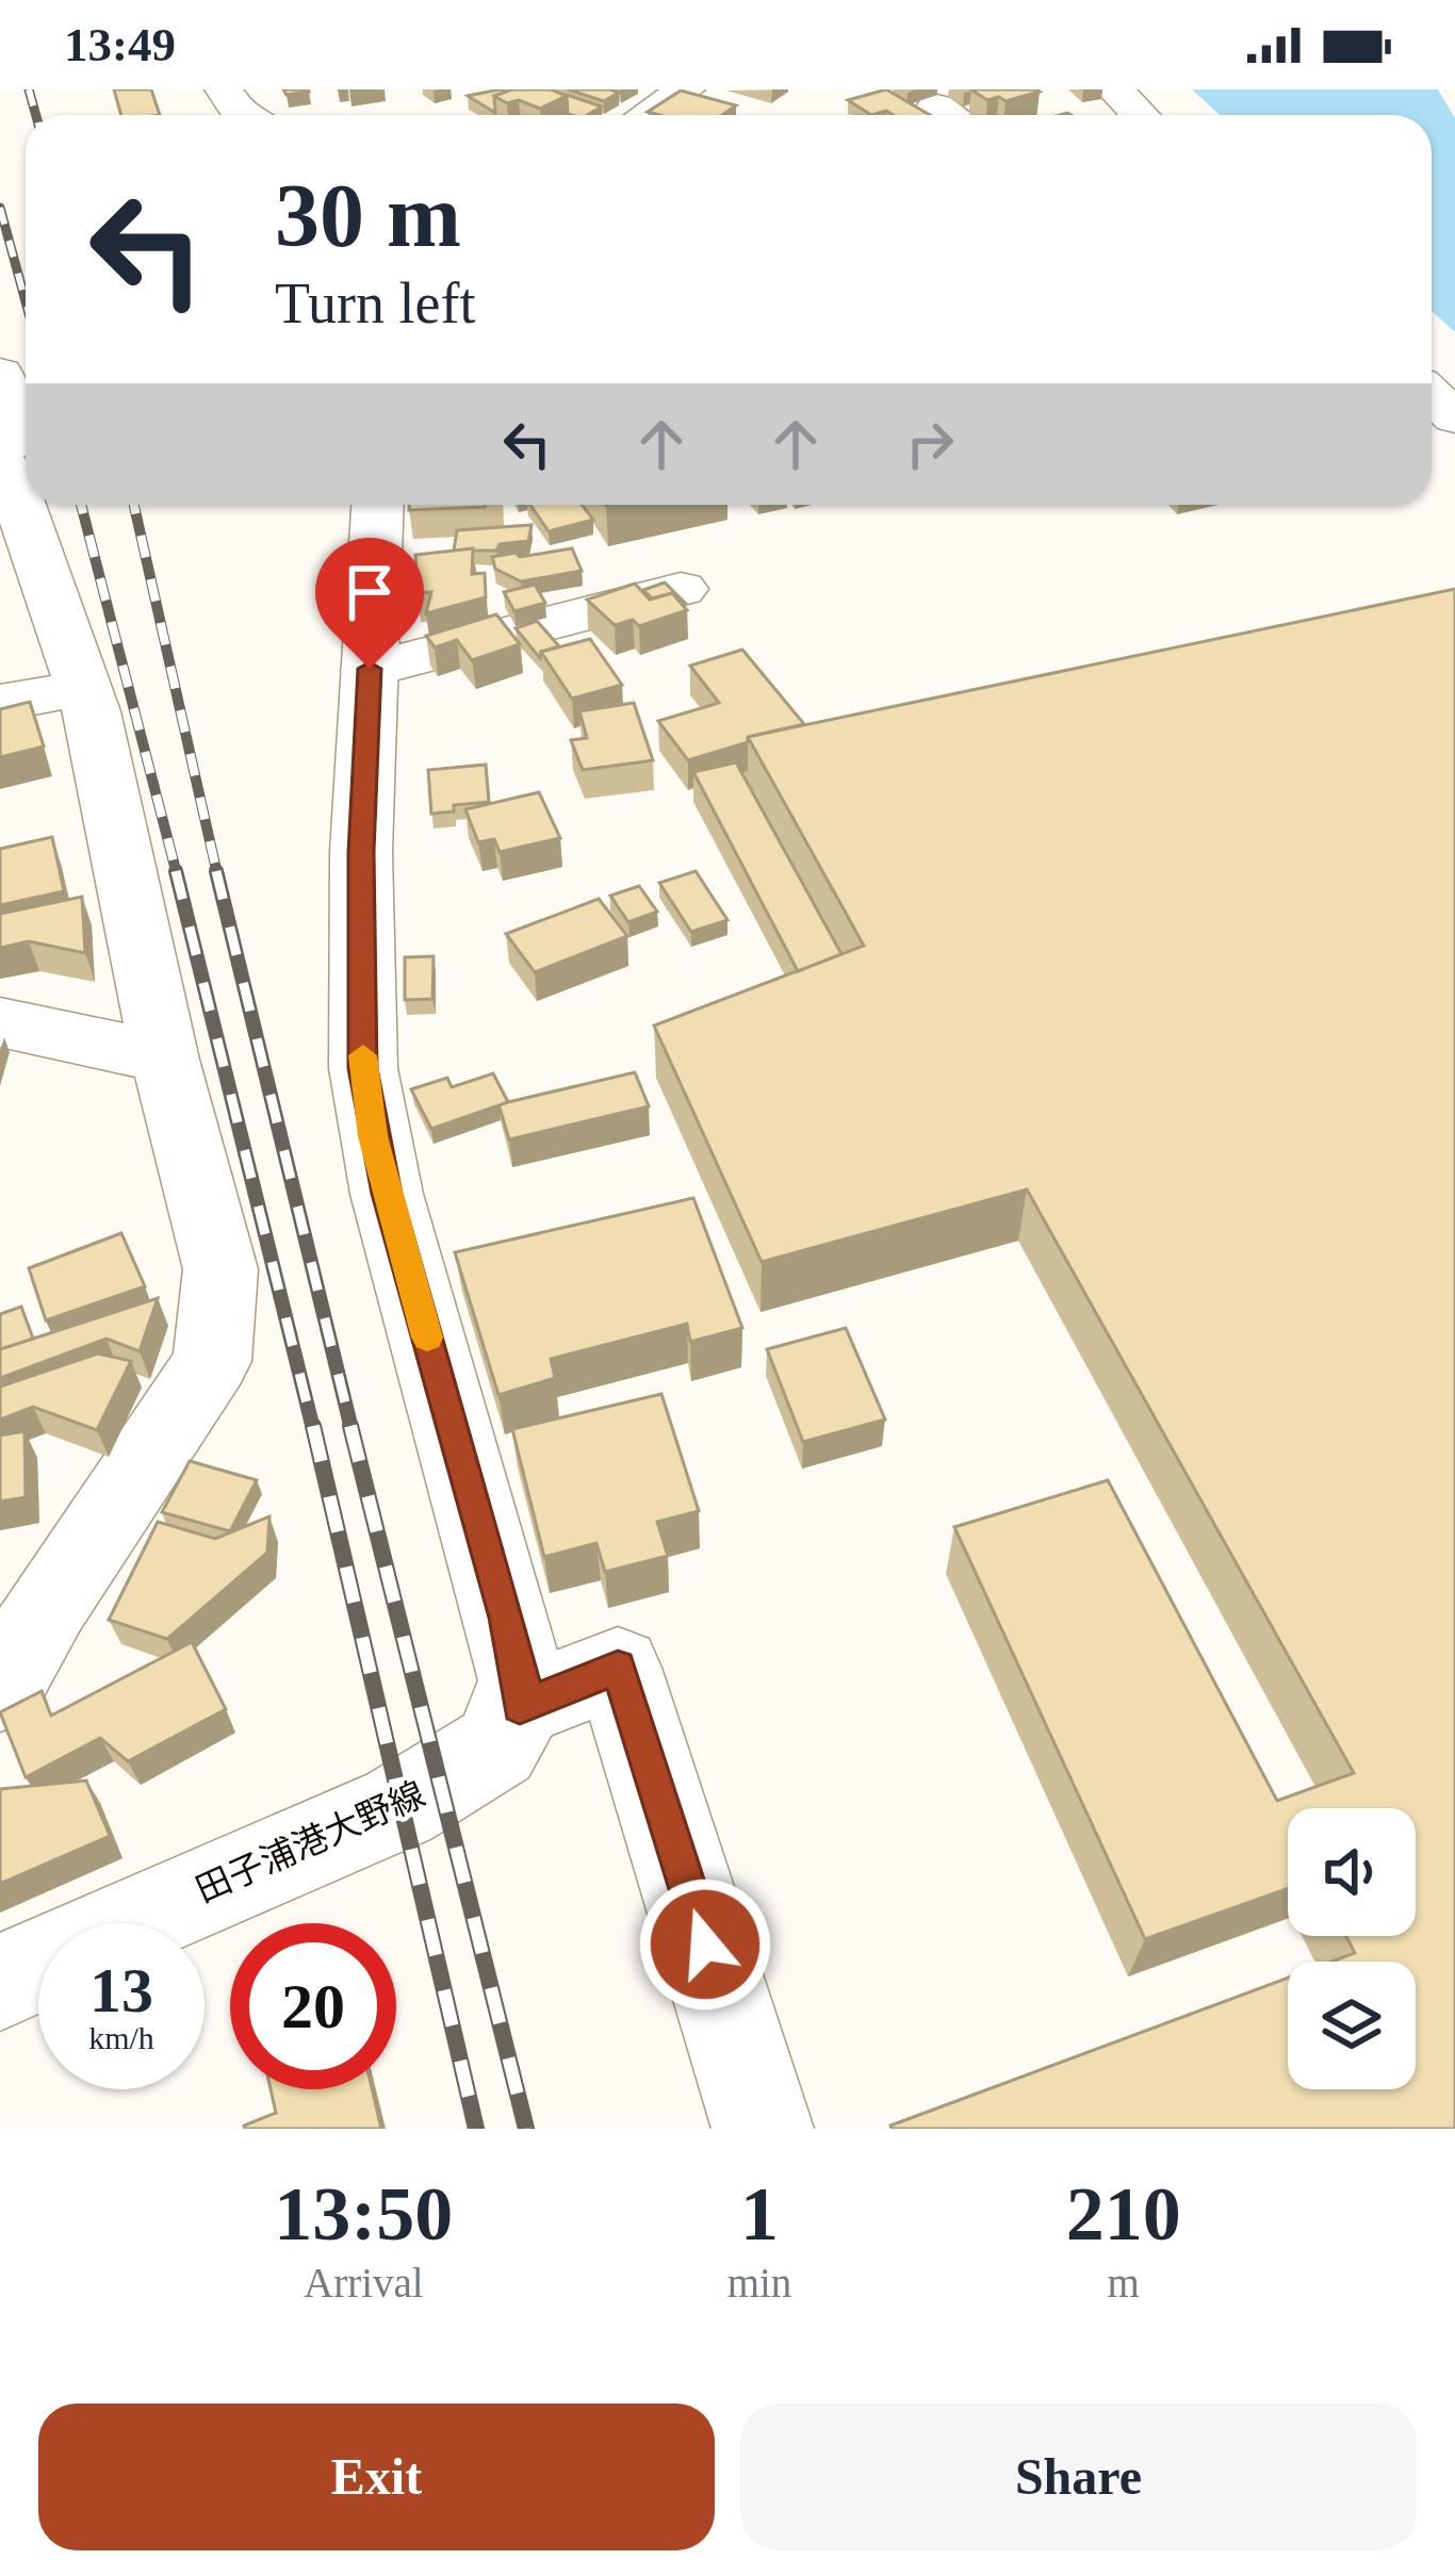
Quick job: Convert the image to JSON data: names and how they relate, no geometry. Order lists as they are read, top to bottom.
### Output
{
  "streets": {
    "main road": ["田子浦港大野線"]
  },
  "page": {
    "status": "13:49",
    "turn": ["30 m", "Turn left"],
    "speed": "13 km/h",
    "limit": "20",
    "eta": [
      "13:50",
      "Arrival",
      "1",
      "min",
      "210",
      "m"
    ],
    "buttons": ["Exit", "Share"]
  }
}
